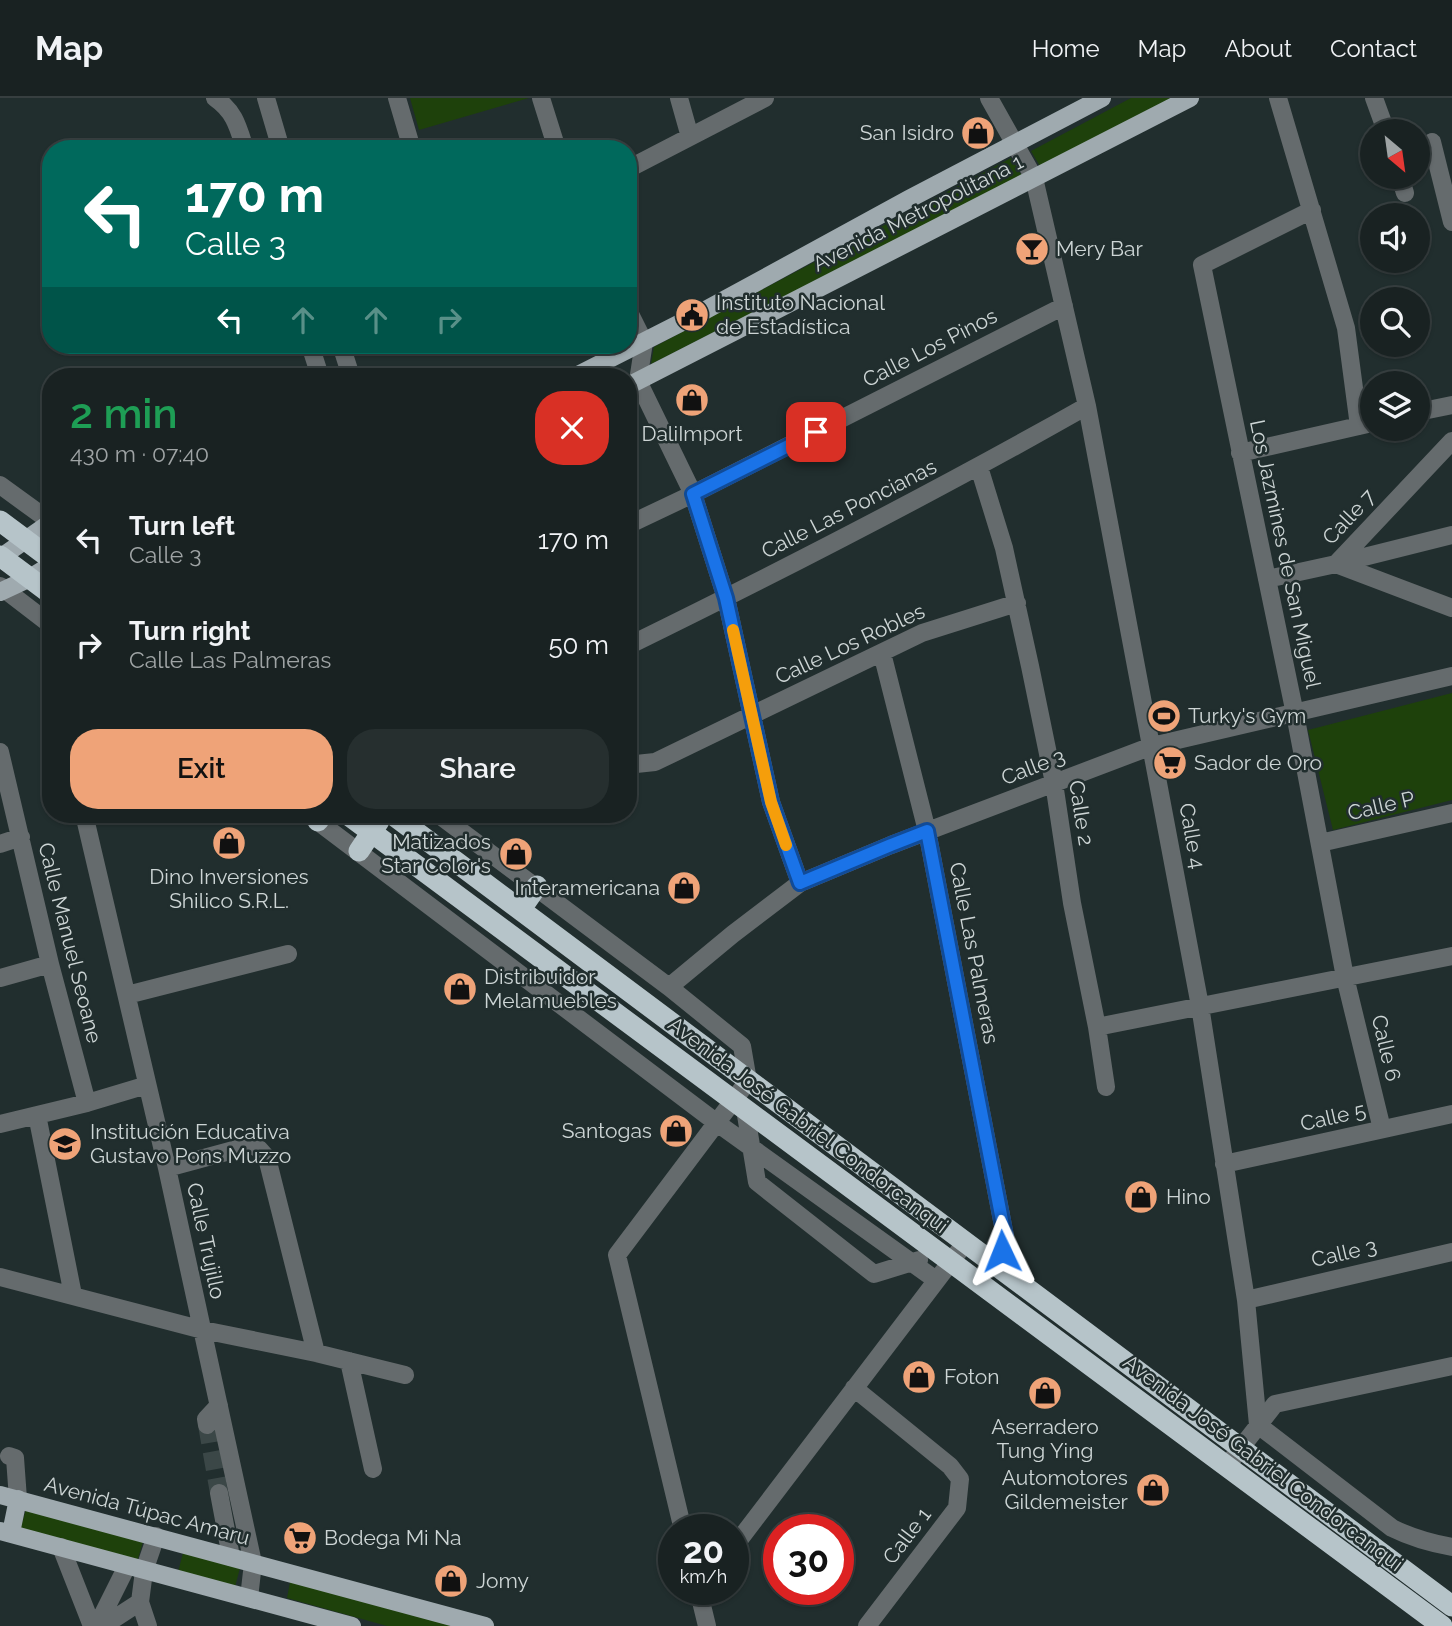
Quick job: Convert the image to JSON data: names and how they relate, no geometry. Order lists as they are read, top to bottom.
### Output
{
  "streets": {
    "highway": ["Avenida José Gabriel Condorcanqui"],
    "main road": ["Avenida Metropolitana 1", "Avenida Túpac Amaru"],
    "street": [
      "Calle Los Pinos",
      "Calle Las Poncianas",
      "Calle 7",
      "Los Jazmines de San Miguel",
      "Calle Los Robles",
      "Calle 3",
      "Calle P",
      "Calle 2",
      "Calle 4",
      "Calle Manuel Seoane",
      "Calle Las Palmeras",
      "Calle 6",
      "Calle 5",
      "Calle Trujillo",
      "Calle 1"
    ]
  },
  "crossings": [
    ["Avenida Metropolitana 1", "Calle 4"],
    ["Calle Los Pinos", "Calle 4"],
    ["Calle Las Poncianas", "Calle 2"],
    ["Calle Las Poncianas", "Calle 4"],
    ["Los Jazmines de San Miguel", "Calle 3"],
    ["Los Jazmines de San Miguel", "Calle P"],
    ["Los Jazmines de San Miguel", "Calle 6"],
    ["Calle Los Robles", "Calle 2"],
    ["Calle Los Robles", "Calle Las Palmeras"],
    ["Calle 3", "Calle 2"],
    ["Calle 3", "Calle 4"],
    ["Calle 3", "Calle Las Palmeras"],
    ["Calle 4", "Calle 5"],
    ["Calle 4", "Avenida José Gabriel Condorcanqui"],
    ["Calle Las Palmeras", "Avenida José Gabriel Condorcanqui"],
    ["Calle 6", "Calle 5"],
    ["Calle Trujillo", "Avenida Túpac Amaru"]
  ],
  "places": {
    "shop": [
      "San Isidro",
      "DaliImport",
      "Dino Inversiones Shilico S.R.L.",
      "Matizados Star Color's",
      "Interamericana",
      "Distribuidor Melamuebles",
      "Santogas",
      "Hino",
      "Foton",
      "Aserradero Tung Ying",
      "Automotores Gildemeister",
      "Jomy"
    ],
    "bar": ["Mery Bar"],
    "public building": ["Instituto Nacional de Estadística"],
    "sports": ["Turky's Gym"],
    "supermarket": ["Sador de Oro", "Bodega Mi Na"],
    "school or university": ["Institución Educativa Gustavo Pons Muzzo"]
  },
  "north": "bottom right",
  "page": {
    "header": "Map",
    "nav": [
      "Home",
      "Map",
      "About",
      "Contact"
    ],
    "turn": ["170 m", "Calle 3"],
    "heading": ["2 min", "430 m · 07:40"],
    "list": [
      {
        "name": "Turn left",
        "note": "Calle 3",
        "value": "170 m"
      },
      {
        "name": "Turn right",
        "note": "Calle Las Palmeras",
        "value": "50 m"
      }
    ],
    "buttons": ["Exit", "Share"],
    "speed": "20 km/h",
    "limit": "30"
  }
}
